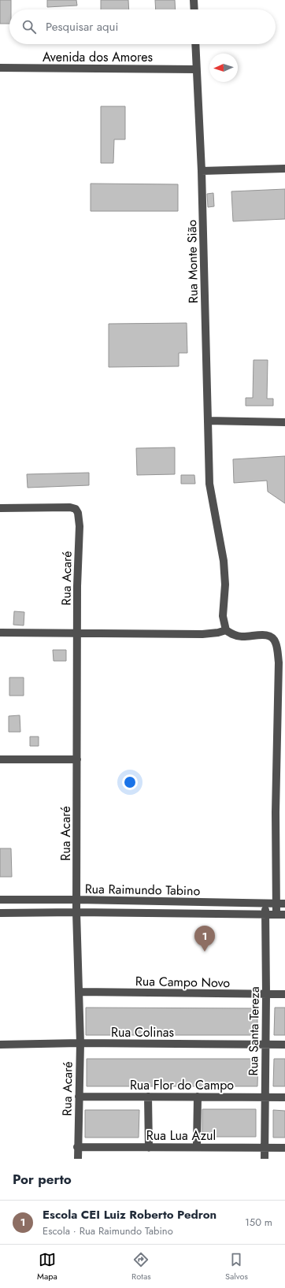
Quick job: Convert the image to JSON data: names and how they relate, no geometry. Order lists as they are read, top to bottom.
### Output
{
  "streets": {
    "street": [
      "Avenida dos Amores",
      "Rua Monte Sião",
      "Rua Acaré",
      "Rua Raimundo Tabino",
      "Rua Campo Novo",
      "Rua Santa Tereza",
      "Rua Colinas",
      "Rua Flor do Campo",
      "Rua Lua Azul"
    ]
  },
  "crossings": [
    ["Avenida dos Amores", "Rua Monte Sião"],
    ["Rua Acaré", "Rua Raimundo Tabino"],
    ["Rua Acaré", "Rua Campo Novo"],
    ["Rua Acaré", "Rua Colinas"],
    ["Rua Acaré", "Rua Flor do Campo"],
    ["Rua Acaré", "Rua Lua Azul"],
    ["Rua Raimundo Tabino", "Rua Santa Tereza"],
    ["Rua Campo Novo", "Rua Santa Tereza"],
    ["Rua Santa Tereza", "Rua Colinas"],
    ["Rua Santa Tereza", "Rua Flor do Campo"],
    ["Rua Santa Tereza", "Rua Lua Azul"]
  ],
  "north": "left",
  "page": {
    "search": "Pesquisar aqui",
    "pins": "1",
    "heading": "Por perto",
    "list": [
      {
        "mark": "1",
        "name": "Escola CEI Luiz Roberto Pedron",
        "note": "Escola · Rua Raimundo Tabino",
        "value": "150 m"
      }
    ],
    "nav": ["Mapa", "Rotas", "Salvos"]
  }
}
